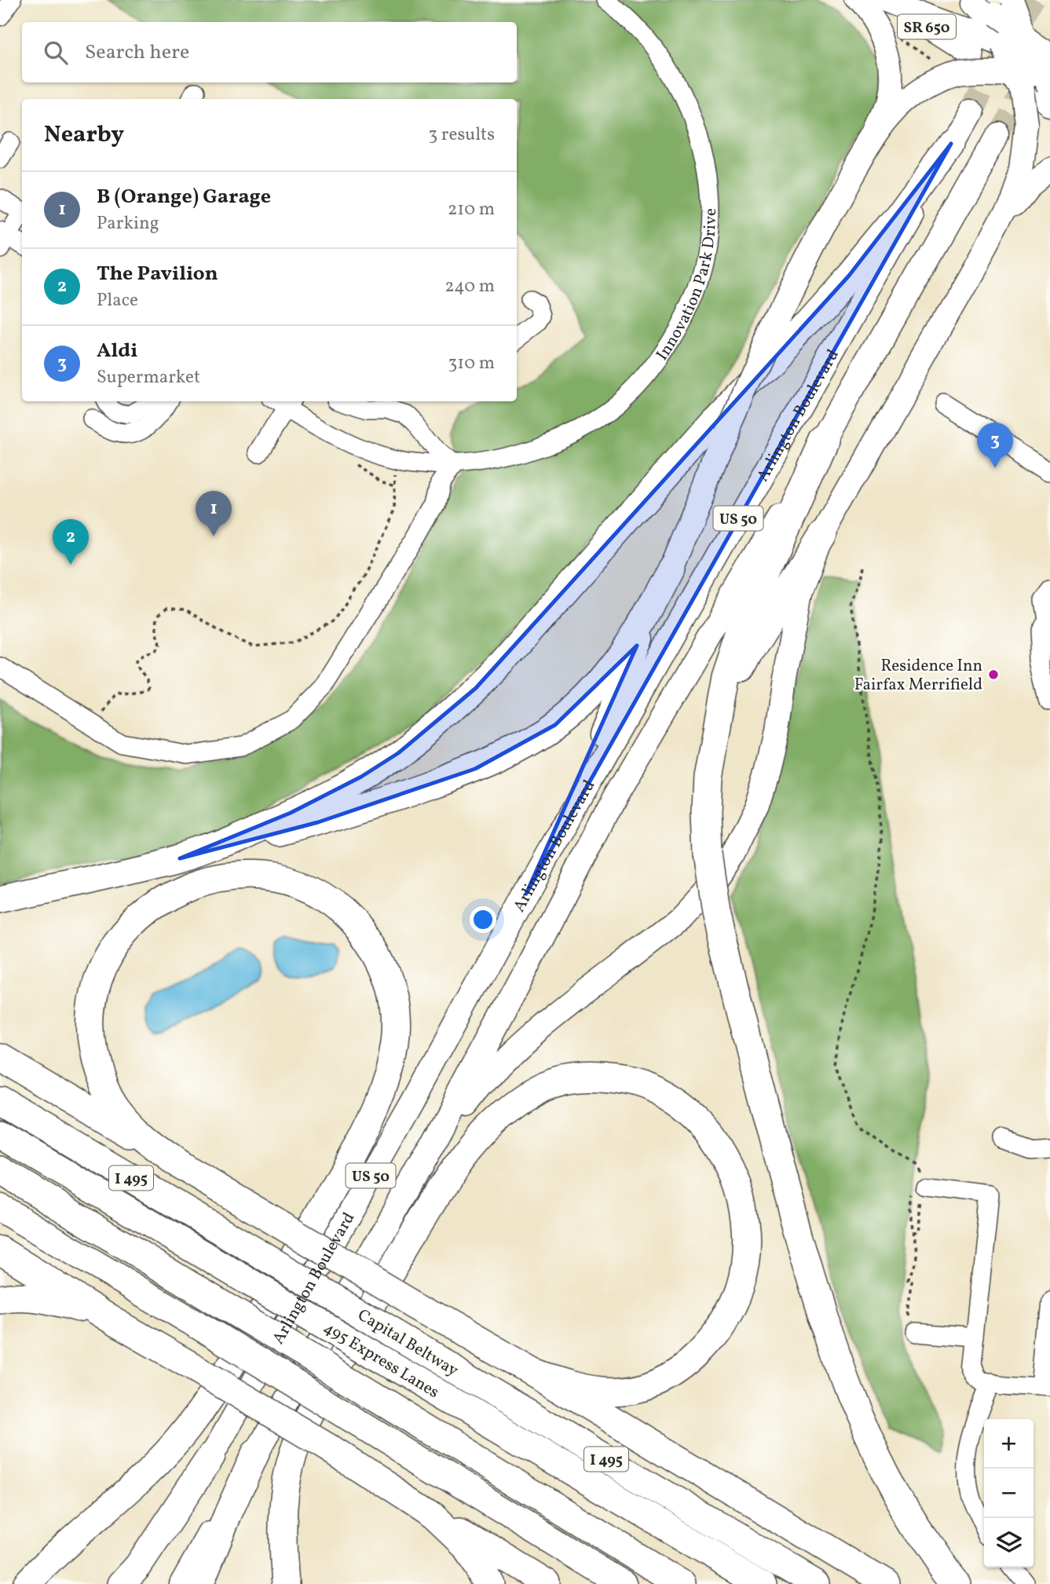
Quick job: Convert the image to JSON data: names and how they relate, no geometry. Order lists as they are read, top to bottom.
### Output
{
  "streets": {
    "highway": ["I 495", "Capital Beltway", "495 Express Lanes"],
    "main road": ["SR 650", "Arlington Boulevard", "US 50"],
    "street": ["Innovation Park Drive"]
  },
  "places": ["Residence Inn Fairfax Merrifield"],
  "page": {
    "search": "Search here",
    "heading": ["Nearby", "3 results"],
    "list": [
      {
        "mark": "1",
        "name": "B (Orange) Garage",
        "note": "Parking",
        "value": "210 m"
      },
      {
        "mark": "2",
        "name": "The Pavilion",
        "note": "Place",
        "value": "240 m"
      },
      {
        "mark": "3",
        "name": "Aldi",
        "note": "Supermarket",
        "value": "310 m"
      }
    ],
    "pins": ["3", "1", "2"],
    "map_buttons": ["+", "−"]
  }
}
